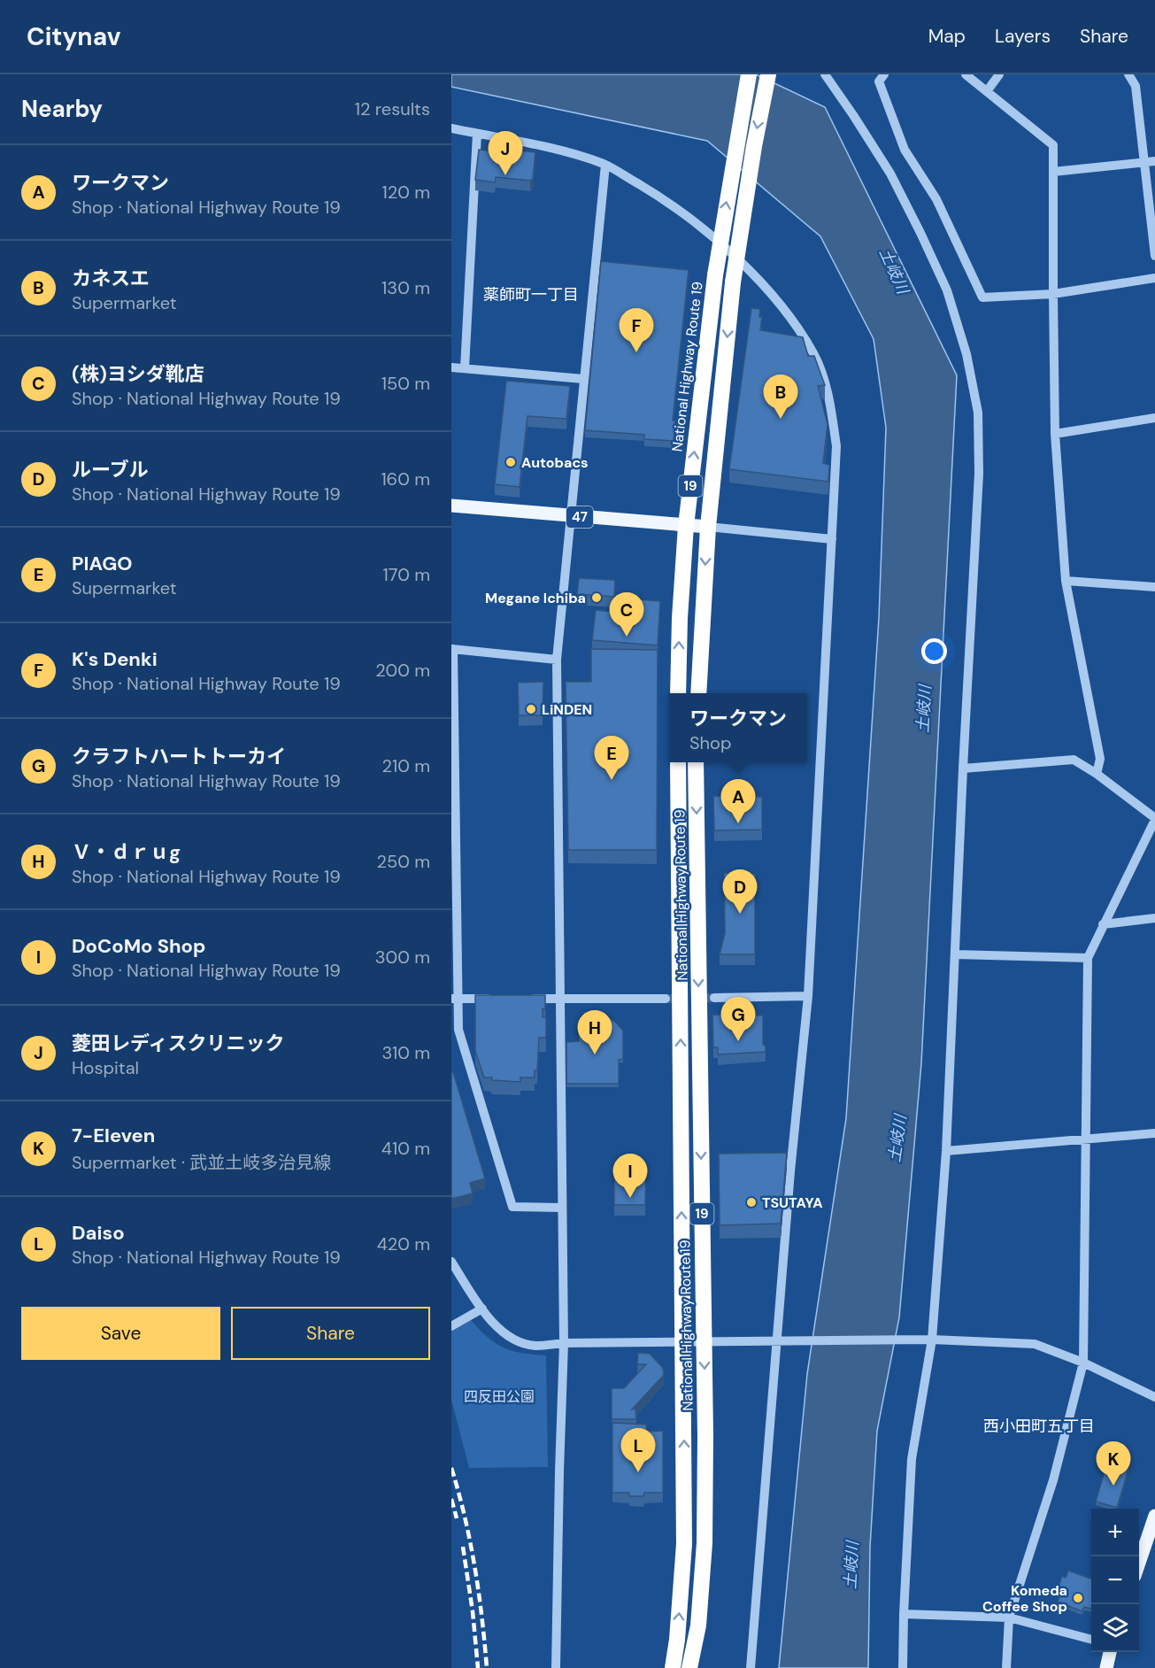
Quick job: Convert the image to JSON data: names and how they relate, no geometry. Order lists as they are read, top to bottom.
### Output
{
  "streets": {
    "highway": ["National Highway Route 19", "19"],
    "main road": ["47"]
  },
  "crossings": [
    ["National Highway Route 19", "47"],
    ["19", "47"]
  ],
  "districts": ["薬師町一丁目", "西小田町五丁目"],
  "water": ["土岐川"],
  "parks": ["四反田公園"],
  "places": [
    "Autobacs",
    "Megane Ichiba",
    "LiNDEN",
    "TSUTAYA",
    "Komeda Coffee Shop"
  ],
  "page": {
    "header": "Citynav",
    "nav": ["Map", "Layers", "Share"],
    "heading": ["Nearby", "12 results"],
    "pins": [
      "J",
      "F",
      "B",
      "C",
      "E",
      "A",
      "D",
      "G",
      "H",
      "I",
      "L",
      "K"
    ],
    "list": [
      {
        "mark": "A",
        "name": "ワークマン",
        "note": "Shop · National Highway Route 19",
        "value": "120 m"
      },
      {
        "mark": "B",
        "name": "カネスエ",
        "note": "Supermarket",
        "value": "130 m"
      },
      {
        "mark": "C",
        "name": "(株)ヨシダ靴店",
        "note": "Shop · National Highway Route 19",
        "value": "150 m"
      },
      {
        "mark": "D",
        "name": "ルーブル",
        "note": "Shop · National Highway Route 19",
        "value": "160 m"
      },
      {
        "mark": "E",
        "name": "PIAGO",
        "note": "Supermarket",
        "value": "170 m"
      },
      {
        "mark": "F",
        "name": "K's Denki",
        "note": "Shop · National Highway Route 19",
        "value": "200 m"
      },
      {
        "mark": "G",
        "name": "クラフトハートトーカイ",
        "note": "Shop · National Highway Route 19",
        "value": "210 m"
      },
      {
        "mark": "H",
        "name": "Ｖ・ｄｒｕg",
        "note": "Shop · National Highway Route 19",
        "value": "250 m"
      },
      {
        "mark": "I",
        "name": "DoCoMo Shop",
        "note": "Shop · National Highway Route 19",
        "value": "300 m"
      },
      {
        "mark": "J",
        "name": "菱田レディスクリニック",
        "note": "Hospital",
        "value": "310 m"
      },
      {
        "mark": "K",
        "name": "7-Eleven",
        "note": "Supermarket · 武並土岐多治見線",
        "value": "410 m"
      },
      {
        "mark": "L",
        "name": "Daiso",
        "note": "Shop · National Highway Route 19",
        "value": "420 m"
      }
    ],
    "popup": ["ワークマン", "Shop"],
    "buttons": ["Save", "Share"],
    "map_buttons": ["+", "−"]
  }
}
